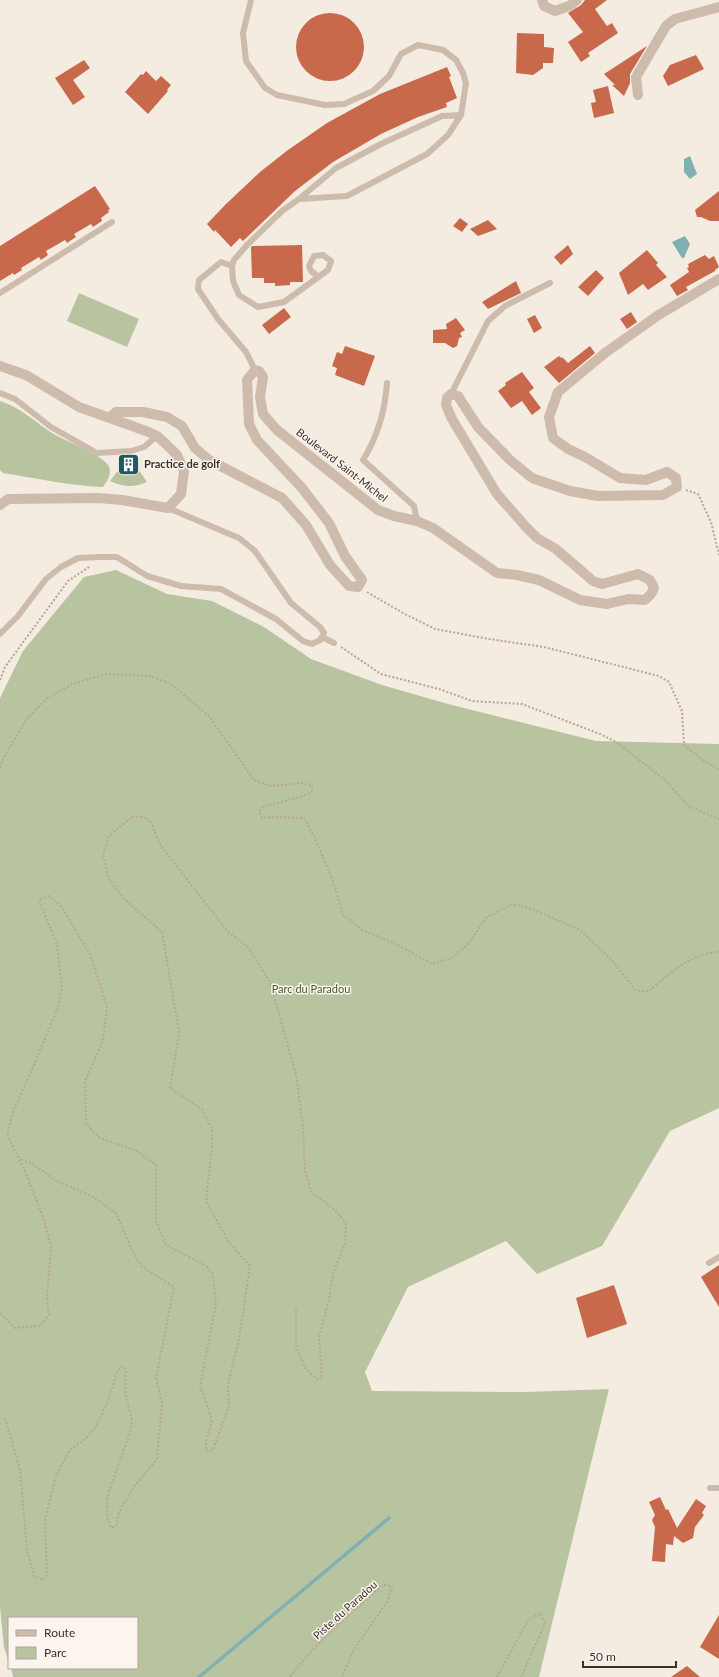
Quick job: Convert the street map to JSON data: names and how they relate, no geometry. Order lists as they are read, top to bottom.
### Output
{
  "streets": {
    "street": ["Boulevard Saint-Michel"],
    "path": ["Piste du Paradou"]
  },
  "parks": ["Parc du Paradou"],
  "places": {
    "building": ["Practice de golf"]
  },
  "legend": ["Route", "Parc"],
  "scale_bar": "50 m"
}
